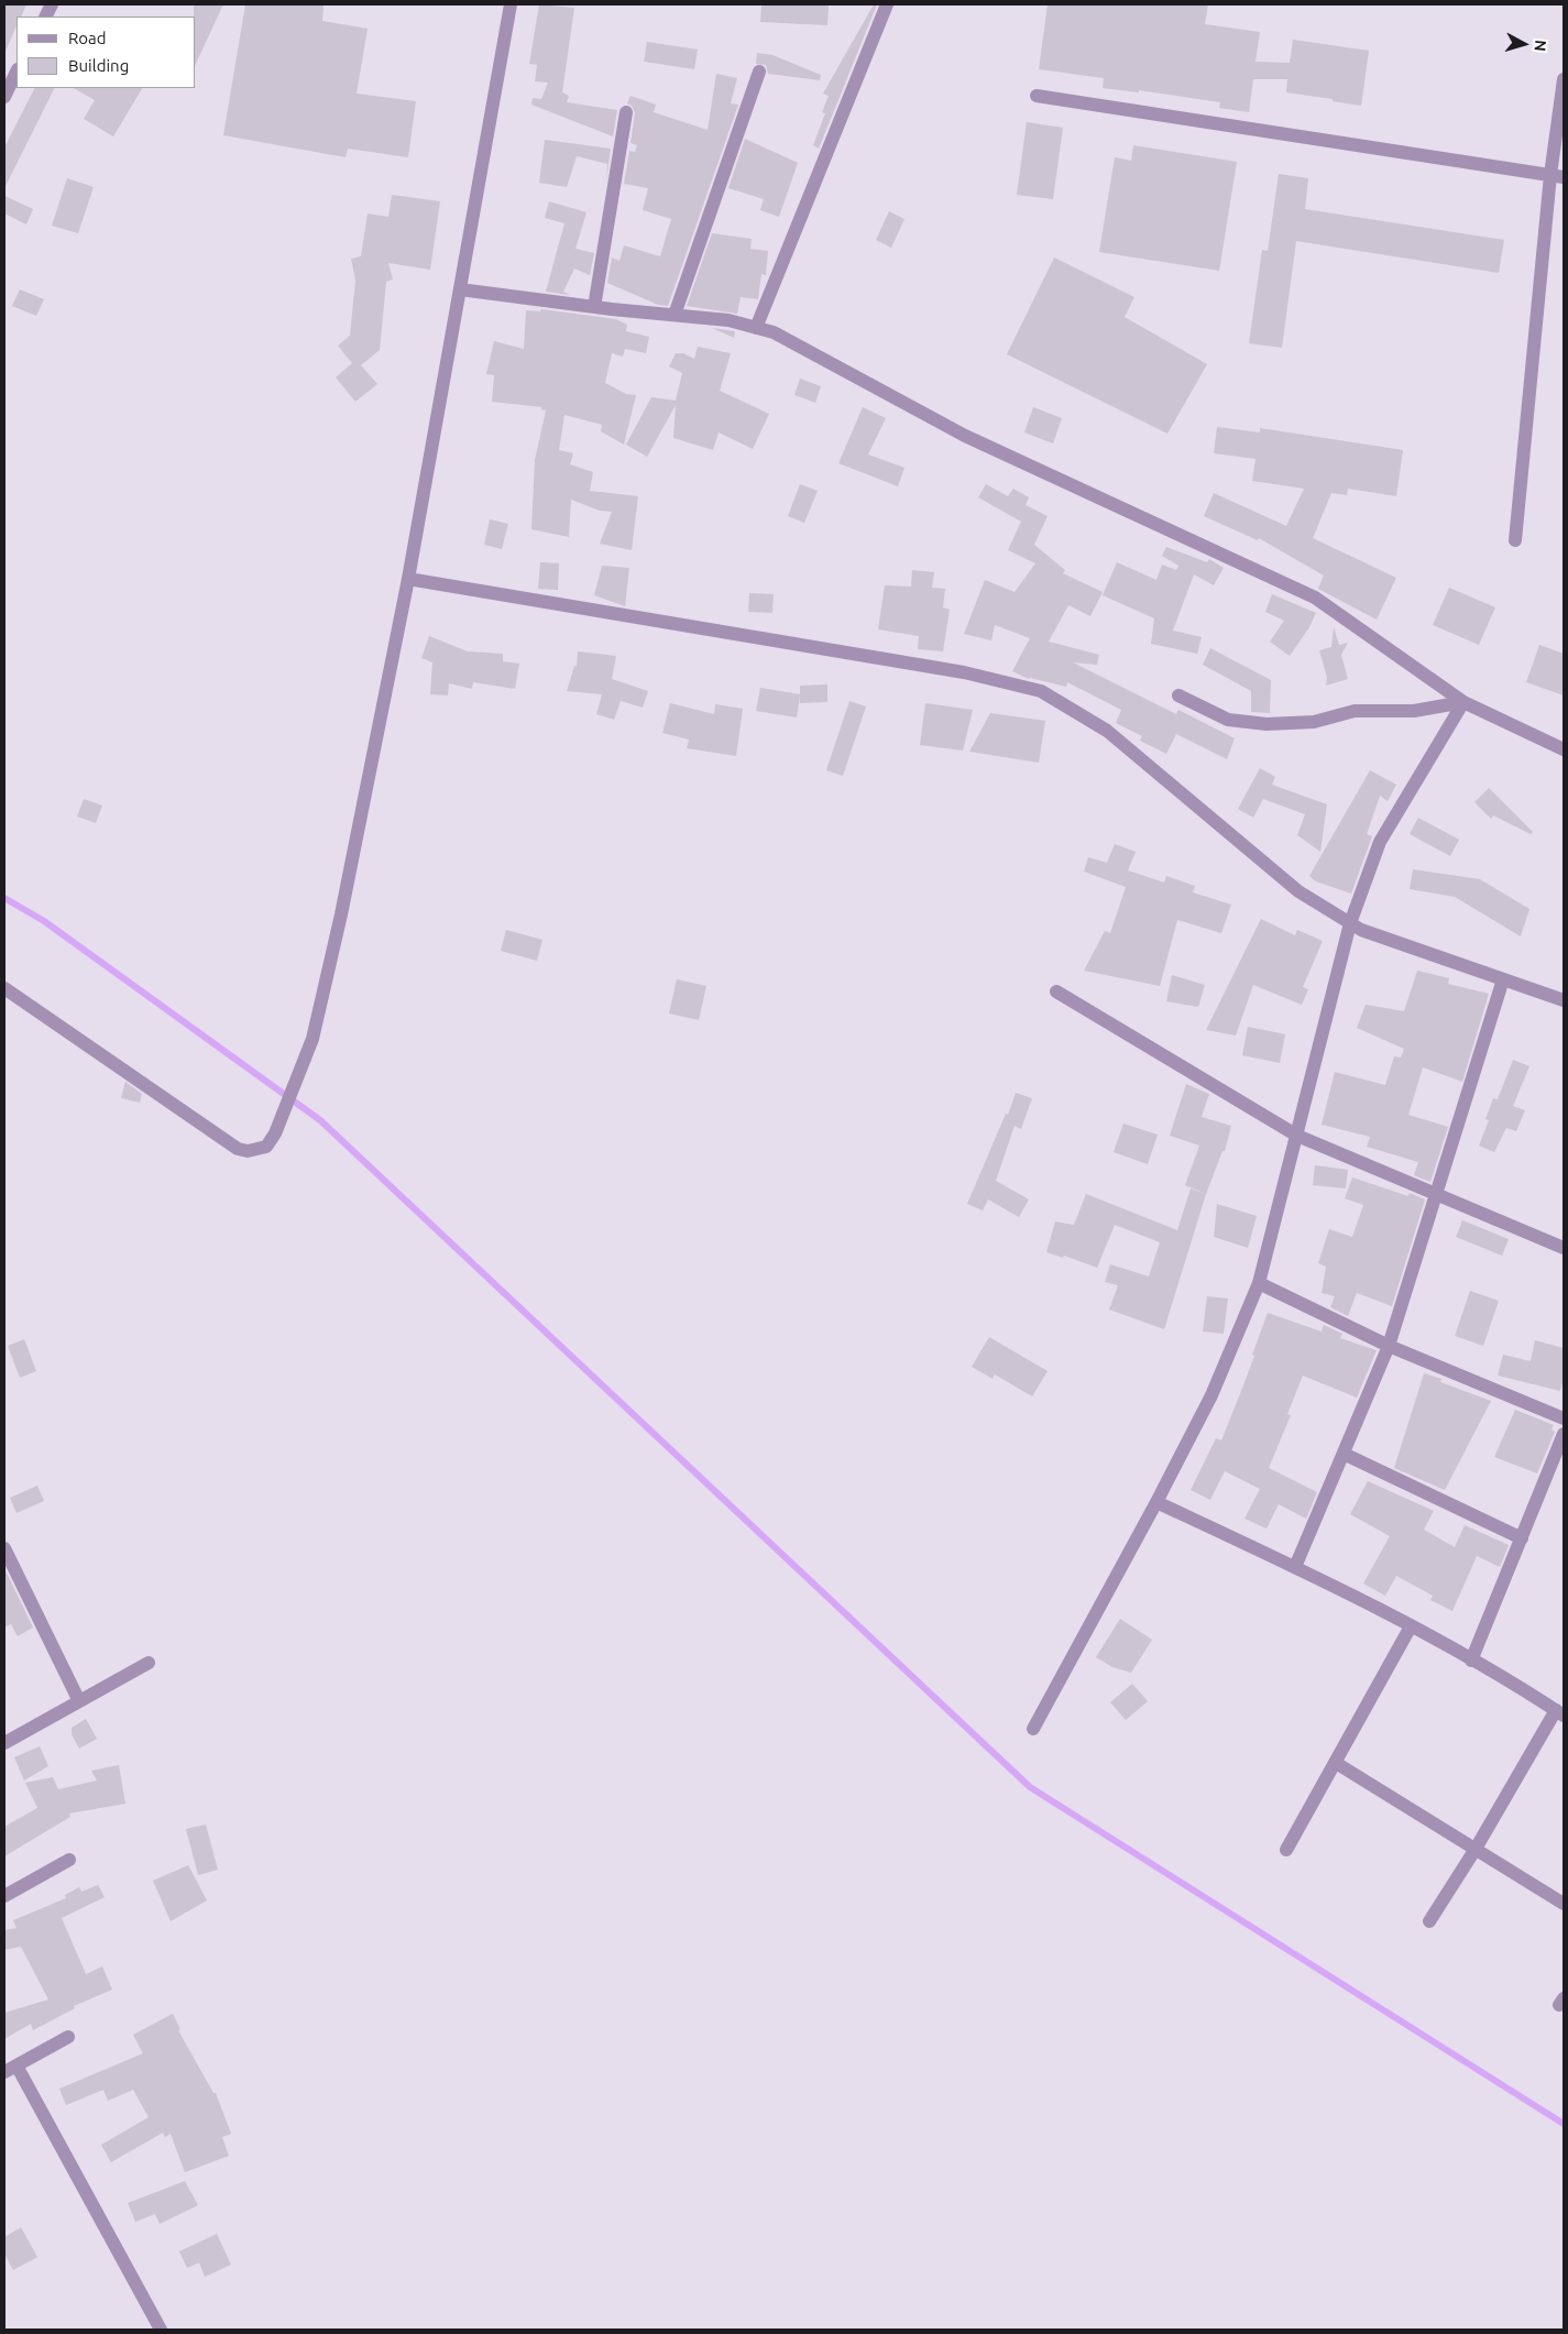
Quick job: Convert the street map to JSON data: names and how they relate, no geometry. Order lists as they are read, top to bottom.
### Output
{
  "legend": ["Road", "Building"],
  "north": "right"
}
